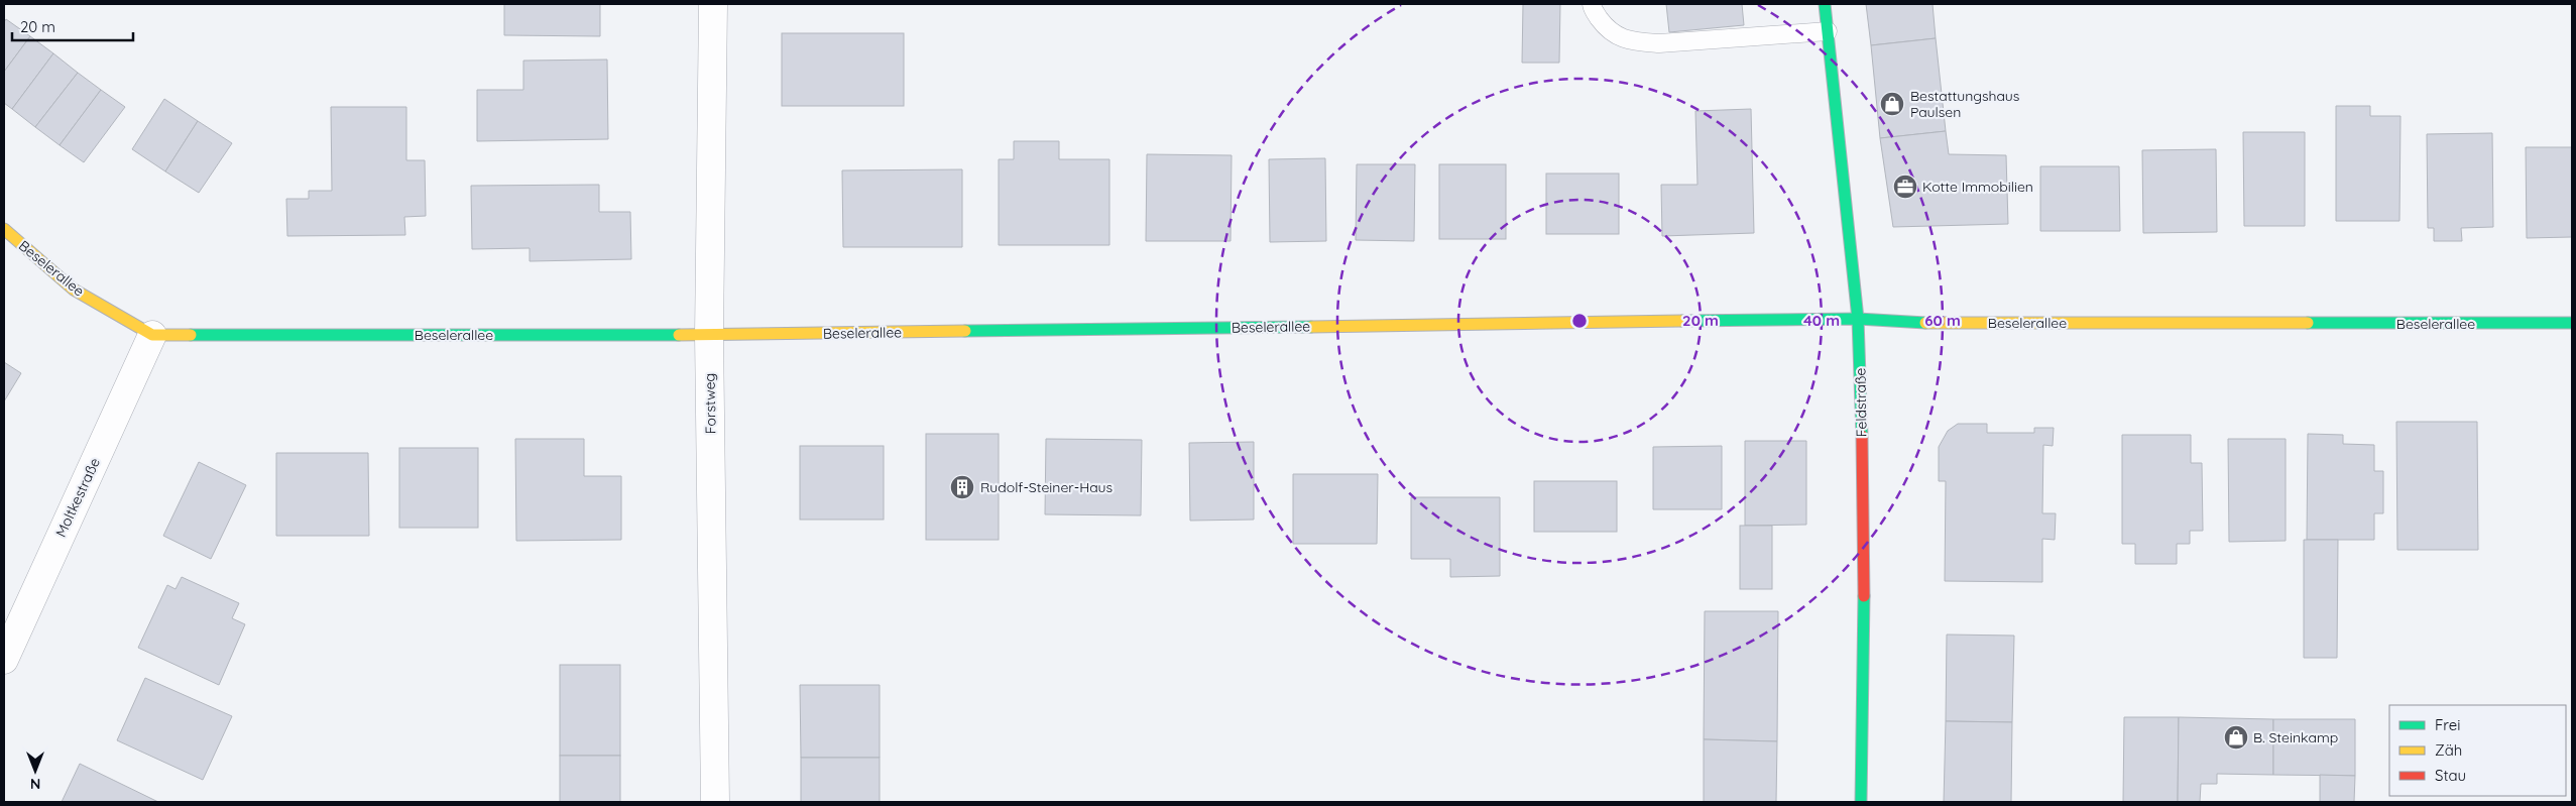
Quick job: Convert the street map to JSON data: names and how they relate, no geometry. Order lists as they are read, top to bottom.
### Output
{
  "streets": {
    "street": [
      "Beselerallee",
      "Feldstraße",
      "Forstweg",
      "Moltkestraße"
    ]
  },
  "crossings": [
    ["Beselerallee", "Feldstraße"],
    ["Beselerallee", "Forstweg"],
    ["Beselerallee", "Moltkestraße"]
  ],
  "places": {
    "shop": ["Bestattungshaus Paulsen", "B. Steinkamp"],
    "office": ["Kotte Immobilien"],
    "building": ["Rudolf-Steiner-Haus"]
  },
  "legend": ["Frei", "Zäh", "Stau"],
  "scale_bar": "20 m",
  "north": "bottom",
  "rings": ["20 m", "40 m", "60 m"]
}
